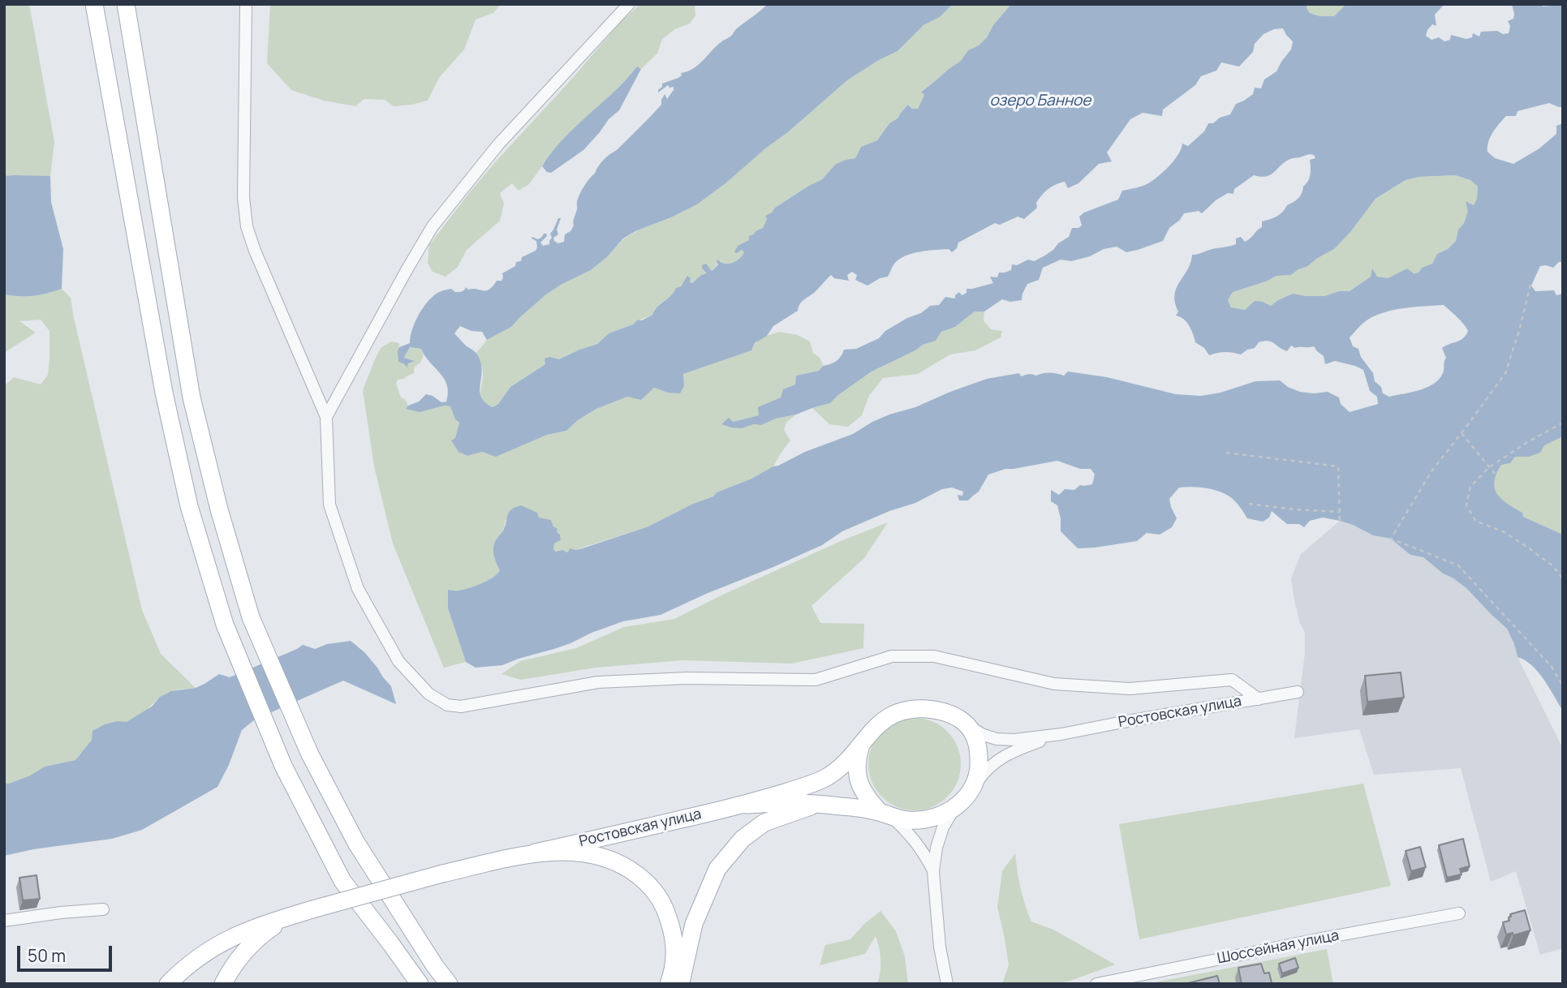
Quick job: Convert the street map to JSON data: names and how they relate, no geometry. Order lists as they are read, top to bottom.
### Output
{
  "streets": {
    "main road": ["Ростовская улица"],
    "street": ["Шоссейная улица"]
  },
  "water": ["озеро Банное"],
  "scale_bar": "50 m"
}
